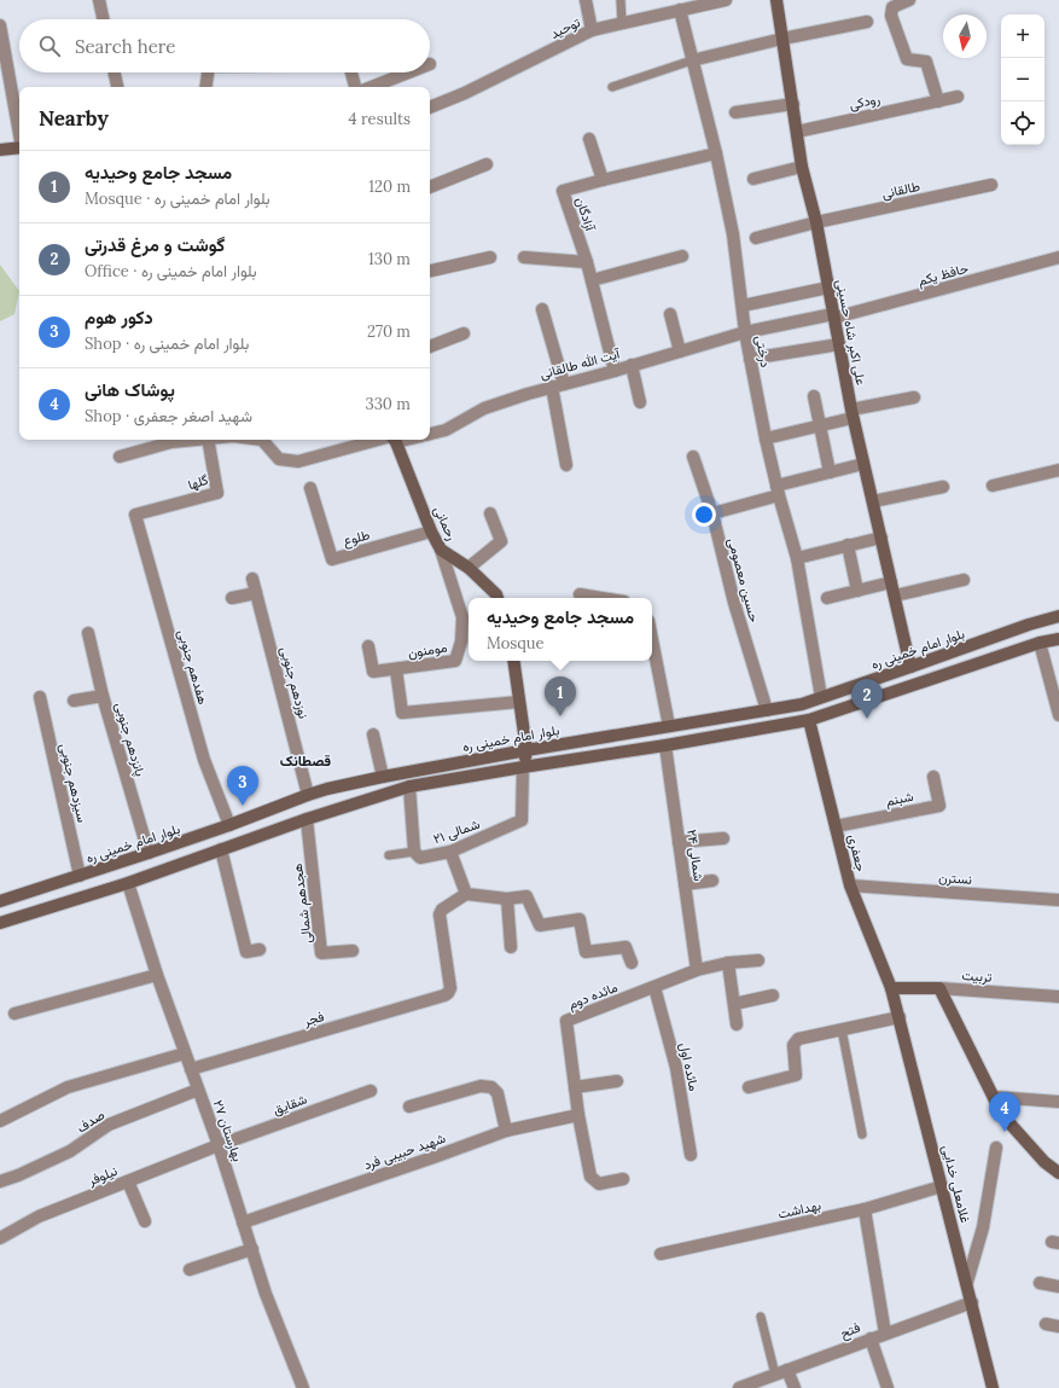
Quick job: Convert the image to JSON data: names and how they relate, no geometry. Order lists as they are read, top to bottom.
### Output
{
  "streets": {
    "main road": [
      "علی اکبر شاه حسینی",
      "رحمانی",
      "بلوار امام خمینی ره",
      "جعفری",
      "تربیت",
      "غلامعلی خدایی"
    ],
    "street": [
      "توحید",
      "رودکی",
      "طالقانی",
      "آزادگان",
      "حافظ یکم",
      "درختی",
      "آیت الله طالقانی",
      "گلها",
      "طلوع",
      "حسین معصومی",
      "مومنون",
      "هفدهم جنوبی",
      "نوزدهم جنوبی",
      "پانزدهم جنوبی",
      "سیزدهم جنوبی",
      "شبنم",
      "۲۱ شمالی",
      "۲۴ شمالی",
      "نسترن",
      "هجدهم شمالی",
      "مائده دوم",
      "فجر",
      "مائده اول",
      "شقایق",
      "صدف",
      "بهارستان ۲۷",
      "شهید حبیبی فرد",
      "نیلوفر",
      "بهداشت",
      "فتح"
    ]
  },
  "crossings": [
    ["توحید", "درختی"],
    ["رودکی", "علی اکبر شاه حسینی"],
    ["طالقانی", "علی اکبر شاه حسینی"],
    ["آزادگان", "درختی"],
    ["آزادگان", "آیت الله طالقانی"],
    ["حافظ یکم", "علی اکبر شاه حسینی"],
    ["حافظ یکم", "درختی"],
    ["حافظ یکم", "آیت الله طالقانی"],
    ["علی اکبر شاه حسینی", "بلوار امام خمینی ره"],
    ["درختی", "آیت الله طالقانی"],
    ["درختی", "بلوار امام خمینی ره"],
    ["گلها", "هفدهم جنوبی"],
    ["رحمانی", "طلوع"],
    ["رحمانی", "مومنون"],
    ["حسین معصومی", "بلوار امام خمینی ره"],
    ["بلوار امام خمینی ره", "هفدهم جنوبی"],
    ["بلوار امام خمینی ره", "نوزدهم جنوبی"],
    ["بلوار امام خمینی ره", "پانزدهم جنوبی"],
    ["بلوار امام خمینی ره", "سیزدهم جنوبی"],
    ["شبنم", "جعفری"],
    ["جعفری", "نسترن"],
    ["جعفری", "تربیت"],
    ["جعفری", "غلامعلی خدایی"],
    ["۲۴ شمالی", "مائده دوم"],
    ["تربیت", "غلامعلی خدایی"],
    ["مائده دوم", "مائده اول"],
    ["مائده دوم", "شهید حبیبی فرد"],
    ["فجر", "بهارستان ۲۷"],
    ["شقایق", "بهارستان ۲۷"],
    ["شقایق", "نیلوفر"],
    ["صدف", "بهارستان ۲۷"],
    ["بهارستان ۲۷", "شهید حبیبی فرد"],
    ["بهارستان ۲۷", "نیلوفر"],
    ["غلامعلی خدایی", "بهداشت"],
    ["غلامعلی خدایی", "فتح"]
  ],
  "districts": ["قصطانک"],
  "north": "bottom",
  "page": {
    "map_buttons": ["+", "−"],
    "search": "Search here",
    "heading": ["Nearby", "4 results"],
    "list": [
      {
        "mark": "1",
        "name": "مسجد جامع وحیدیه",
        "note": "Mosque · بلوار امام خمینی ره",
        "value": "120 m"
      },
      {
        "mark": "2",
        "name": "گوشت و مرغ قدرتی",
        "note": "Office · بلوار امام خمینی ره",
        "value": "130 m"
      },
      {
        "mark": "3",
        "name": "دکور هوم",
        "note": "Shop · بلوار امام خمینی ره",
        "value": "270 m"
      },
      {
        "mark": "4",
        "name": "پوشاک هانی",
        "note": "Shop · شهید اصغر جعفری",
        "value": "330 m"
      }
    ],
    "popup": ["مسجد جامع وحیدیه", "Mosque"],
    "pins": [
      "1",
      "2",
      "3",
      "4"
    ]
  }
}
